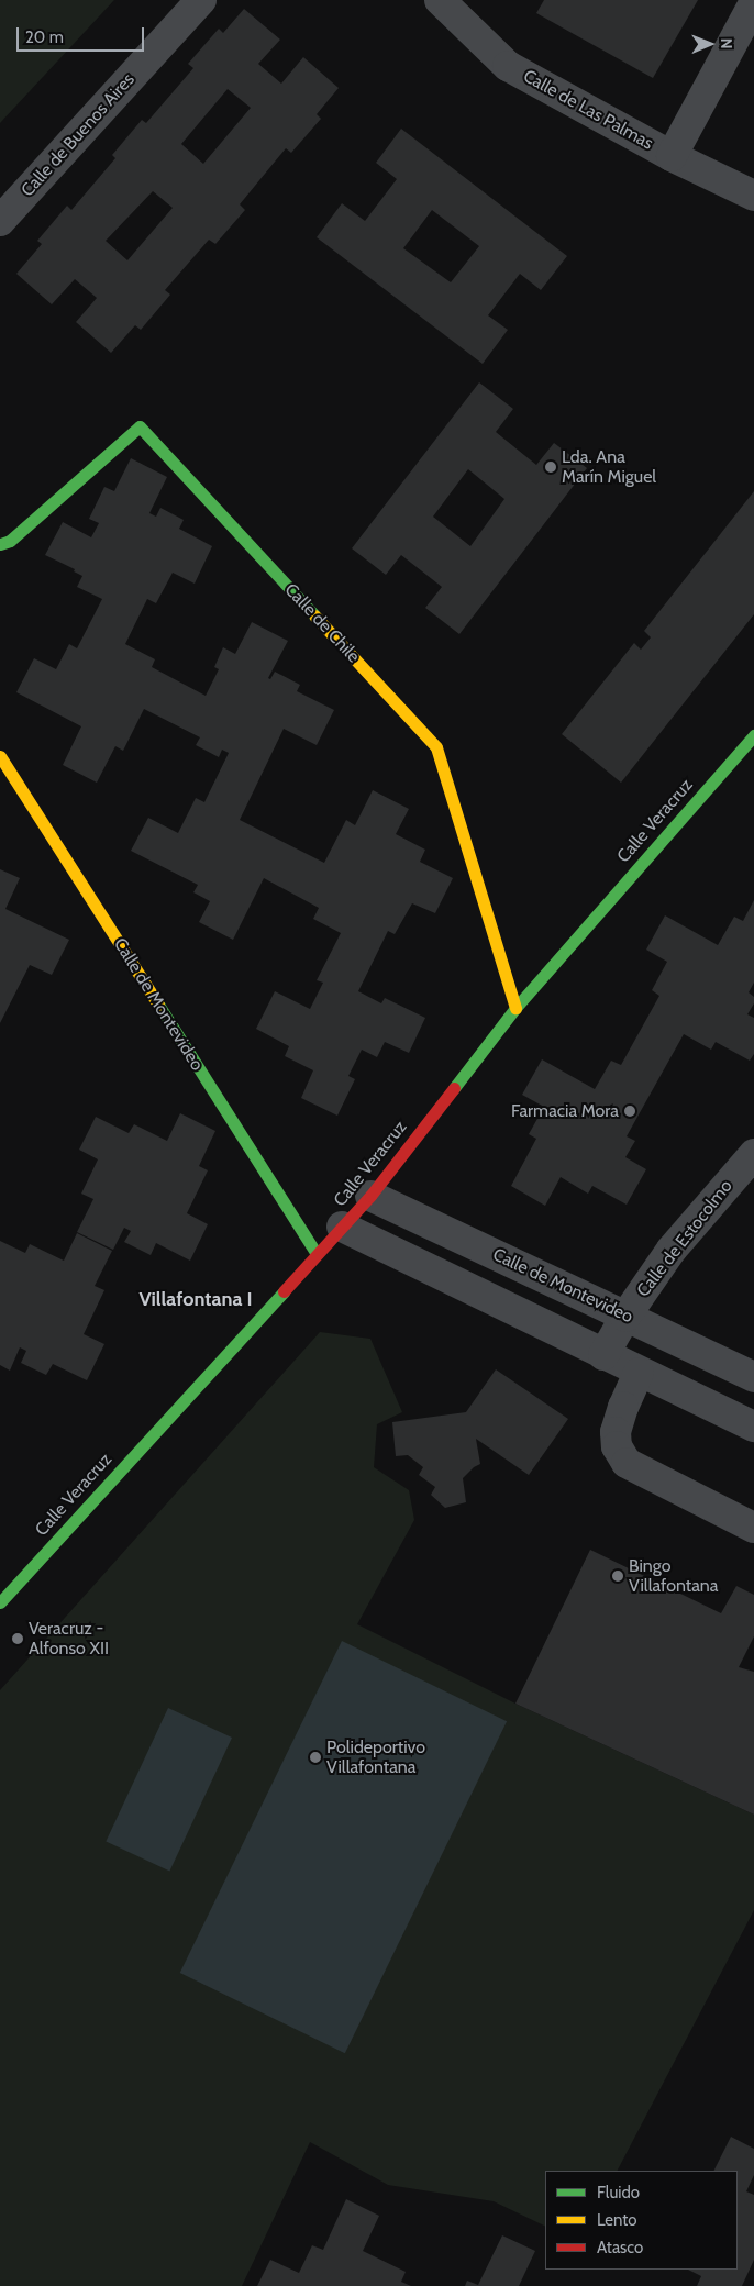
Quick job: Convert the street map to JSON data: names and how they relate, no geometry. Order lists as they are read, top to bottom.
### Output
{
  "streets": {
    "street": [
      "Calle de Las Palmas",
      "Calle de Buenos Aires",
      "Calle de Chile",
      "Calle Veracruz",
      "Calle de Montevideo",
      "Calle de Estocolmo"
    ]
  },
  "crossings": [
    ["Calle de Chile", "Calle Veracruz"],
    ["Calle Veracruz", "Calle de Montevideo"],
    ["Calle de Montevideo", "Calle de Estocolmo"]
  ],
  "districts": ["Villafontana I"],
  "places": [
    "Lda. Ana Marín Miguel",
    "Farmacia Mora",
    "Bingo Villafontana",
    "Veracruz - Alfonso XII",
    "Polideportivo Villafontana"
  ],
  "legend": ["Fluido", "Lento", "Atasco"],
  "scale_bar": "20 m",
  "north": "right"
}
